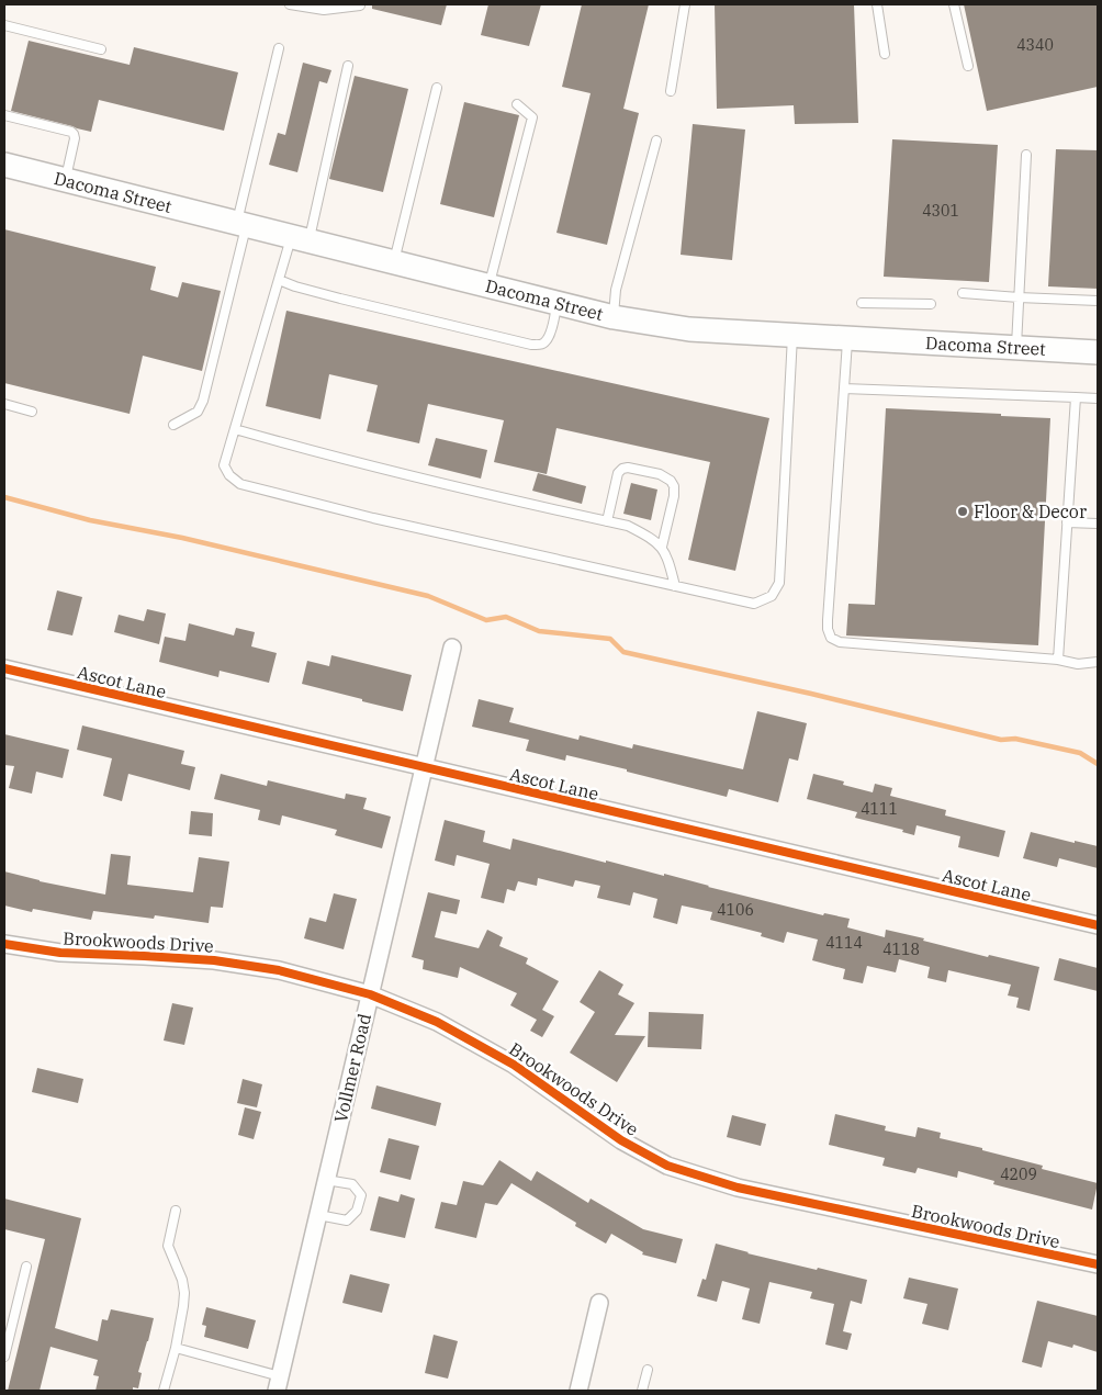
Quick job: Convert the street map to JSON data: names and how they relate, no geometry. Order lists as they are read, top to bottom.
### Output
{
  "streets": {
    "main road": ["Dacoma Street"],
    "street": ["Ascot Lane", "Brookwoods Drive", "Vollmer Road"]
  },
  "crossings": [
    ["Ascot Lane", "Vollmer Road"],
    ["Brookwoods Drive", "Vollmer Road"]
  ],
  "places": ["Floor & Decor"],
  "house_numbers": [
    "4340",
    "4301",
    "4111",
    "4106",
    "4114",
    "4118",
    "4209"
  ]
}
